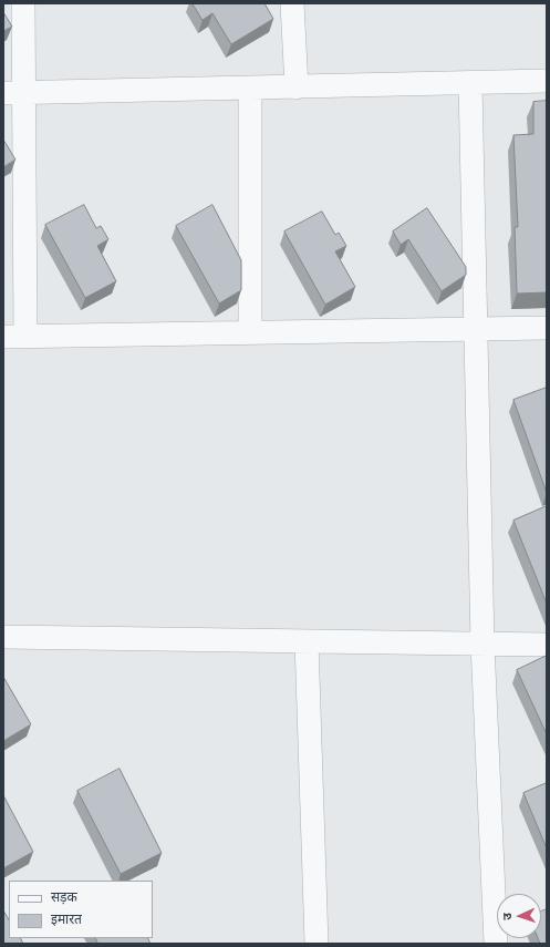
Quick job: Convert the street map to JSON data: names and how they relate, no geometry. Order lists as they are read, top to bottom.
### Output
{
  "legend": ["सड़क", "इमारत"],
  "north": "left"
}
